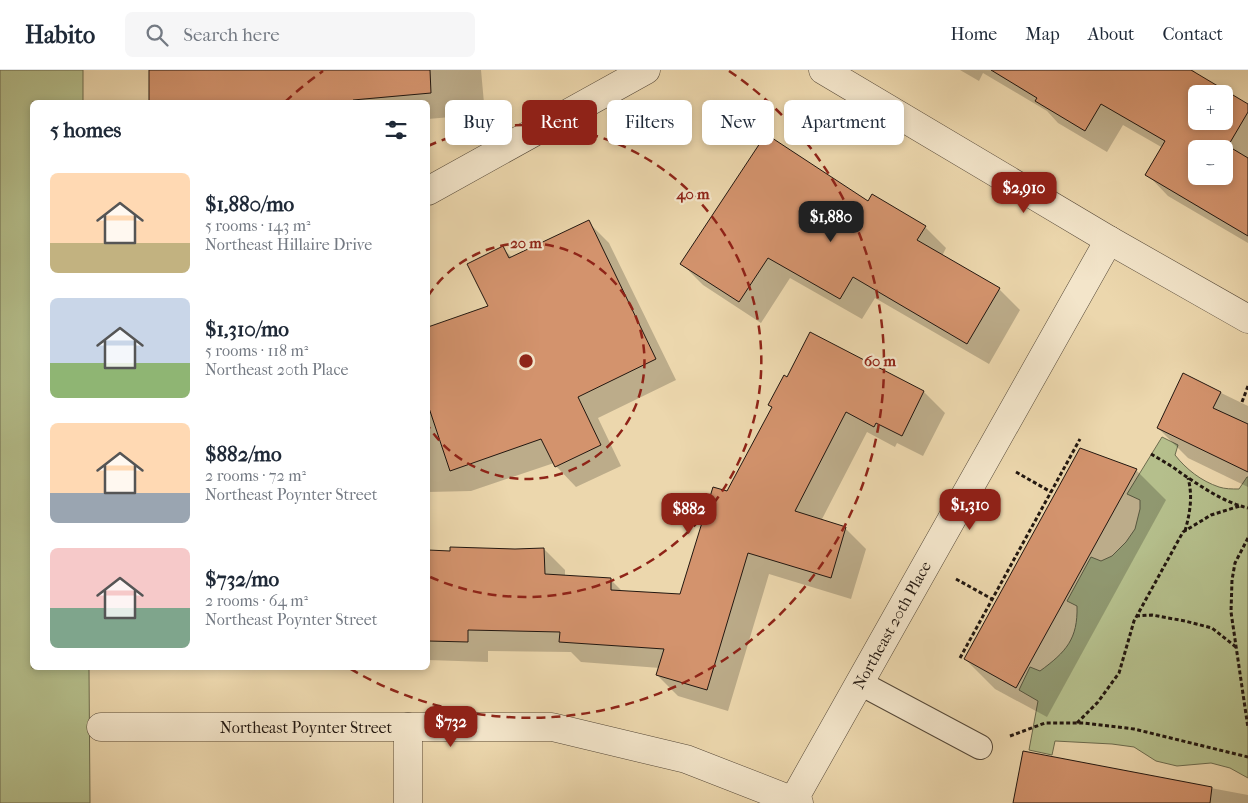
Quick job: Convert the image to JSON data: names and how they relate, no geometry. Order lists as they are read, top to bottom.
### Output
{
  "streets": {
    "street": ["Northeast 20th Place", "Northeast Poynter Street"]
  },
  "crossings": [
    ["Northeast 20th Place", "Northeast Poynter Street"]
  ],
  "page": {
    "header": "Habito",
    "search": "Search here",
    "nav": [
      "Home",
      "Map",
      "About",
      "Contact"
    ],
    "map_buttons": ["+", "−"],
    "chip": [
      "Buy",
      "Rent",
      "Filters",
      "New",
      "Apartment"
    ],
    "heading": "5 homes",
    "list": [
      {
        "name": "$1,880/mo",
        "note": "5 rooms · 143 m² · Northeast Hillaire Drive"
      },
      {
        "name": "$1,310/mo",
        "note": "5 rooms · 118 m² · Northeast 20th Place"
      },
      {
        "name": "$882/mo",
        "note": "2 rooms · 72 m² · Northeast Poynter Street"
      },
      {
        "name": "$732/mo",
        "note": "2 rooms · 64 m² · Northeast Poynter Street"
      }
    ],
    "price": [
      "$2,910",
      "$1,880",
      "$1,310",
      "$882",
      "$732"
    ]
  },
  "rings": ["40 m", "20 m", "60 m"]
}
